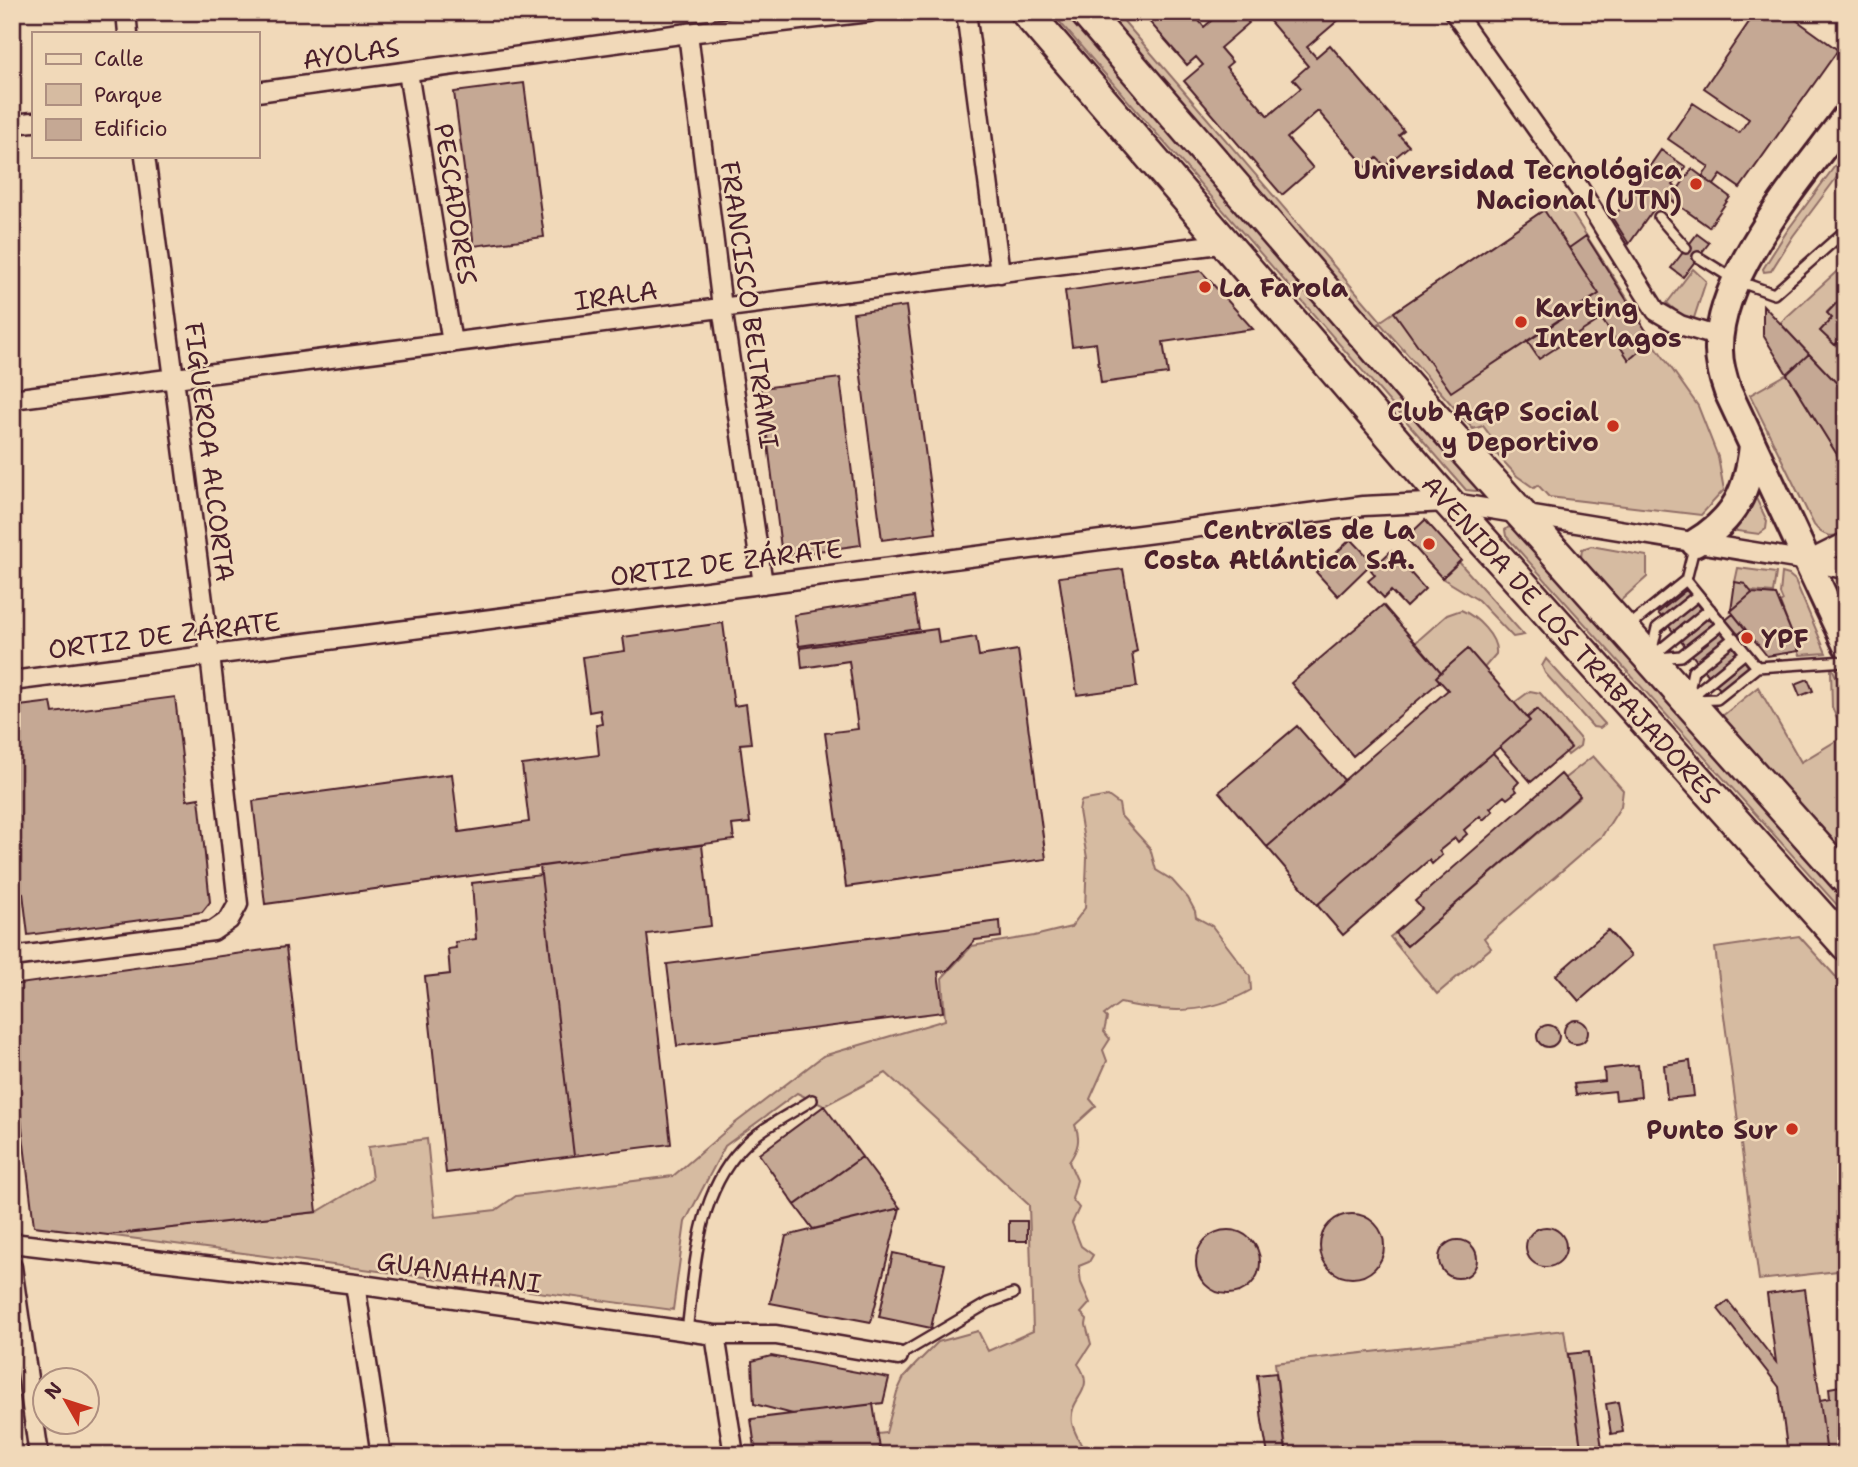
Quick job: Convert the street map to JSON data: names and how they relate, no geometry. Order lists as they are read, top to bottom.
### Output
{
  "streets": {
    "main road": ["AVENIDA DE LOS TRABAJADORES"],
    "street": [
      "AYOLAS",
      "PESCADORES",
      "IRALA",
      "FRANCISCO BELTRAMI",
      "FIGUEROA ALCORTA",
      "ORTIZ DE ZÁRATE",
      "GUANAHANI"
    ]
  },
  "crossings": [
    ["AYOLAS", "PESCADORES"],
    ["AYOLAS", "FRANCISCO BELTRAMI"],
    ["PESCADORES", "IRALA"],
    ["IRALA", "FRANCISCO BELTRAMI"],
    ["IRALA", "FIGUEROA ALCORTA"],
    ["IRALA", "AVENIDA DE LOS TRABAJADORES"],
    ["FRANCISCO BELTRAMI", "ORTIZ DE ZÁRATE"],
    ["FIGUEROA ALCORTA", "ORTIZ DE ZÁRATE"],
    ["ORTIZ DE ZÁRATE", "AVENIDA DE LOS TRABAJADORES"]
  ],
  "places": [
    "Universidad Tecnológica Nacional (UTN)",
    "La Farola",
    "Karting Interlagos",
    "Club AGP Social y Deportivo",
    "Centrales de La Costa Atlántica S.A.",
    "YPF",
    "Punto Sur"
  ],
  "legend": ["Calle", "Parque", "Edificio"],
  "north": "top left"
}
